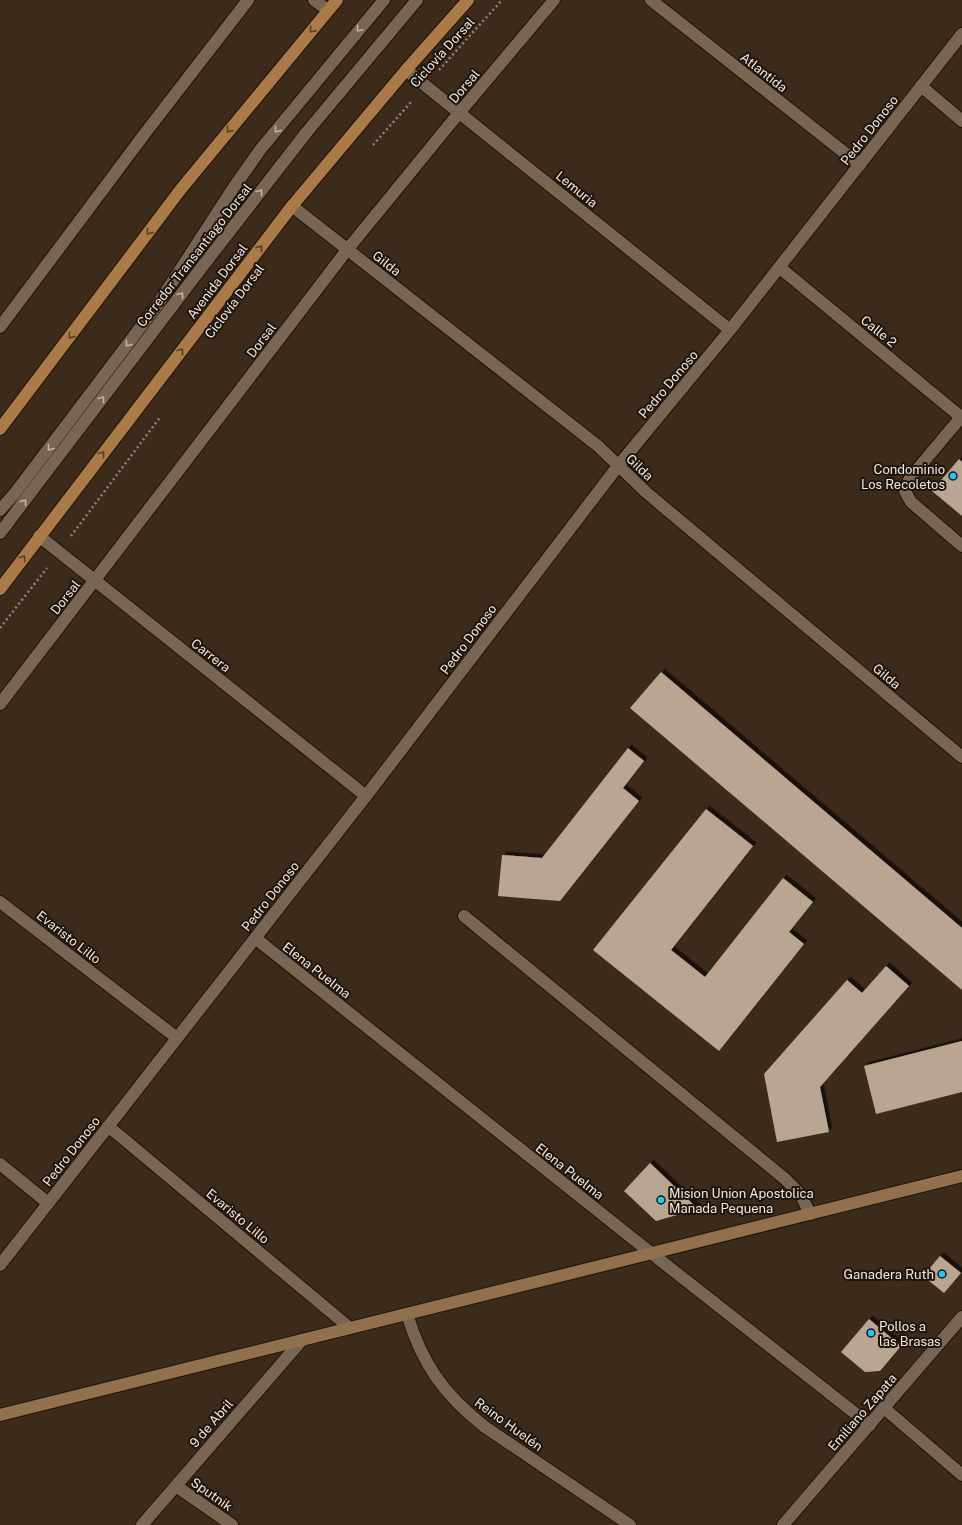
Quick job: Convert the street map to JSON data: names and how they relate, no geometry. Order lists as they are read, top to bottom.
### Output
{
  "streets": {
    "main road": ["Avenida Dorsal"],
    "street": [
      "Atlantida",
      "Dorsal",
      "Pedro Donoso",
      "Lemuria",
      "Corredor Transantiago Dorsal",
      "Gilda",
      "Calle 2",
      "Carrera",
      "Evaristo Lillo",
      "Elena Puelma",
      "Emiliano Zapata",
      "9 de Abril",
      "Reino Huelén",
      "Sputnik"
    ],
    "path": ["Ciclovía Dorsal"]
  },
  "crossings": [
    ["Ciclovía Dorsal", "Lemuria"],
    ["Atlantida", "Pedro Donoso"],
    ["Dorsal", "Lemuria"],
    ["Dorsal", "Gilda"],
    ["Dorsal", "Carrera"],
    ["Pedro Donoso", "Lemuria"],
    ["Pedro Donoso", "Gilda"],
    ["Pedro Donoso", "Calle 2"],
    ["Pedro Donoso", "Carrera"],
    ["Pedro Donoso", "Evaristo Lillo"],
    ["Pedro Donoso", "Elena Puelma"],
    ["Lemuria", "Avenida Dorsal"],
    ["Gilda", "Avenida Dorsal"],
    ["Avenida Dorsal", "Carrera"],
    ["Elena Puelma", "Emiliano Zapata"],
    ["9 de Abril", "Sputnik"]
  ],
  "places": [
    "Condominio Los Recoletos",
    "Mision Union Apostolica Manada Pequena",
    "Ganadera Ruth",
    "Pollos a las Brasas"
  ]
}
